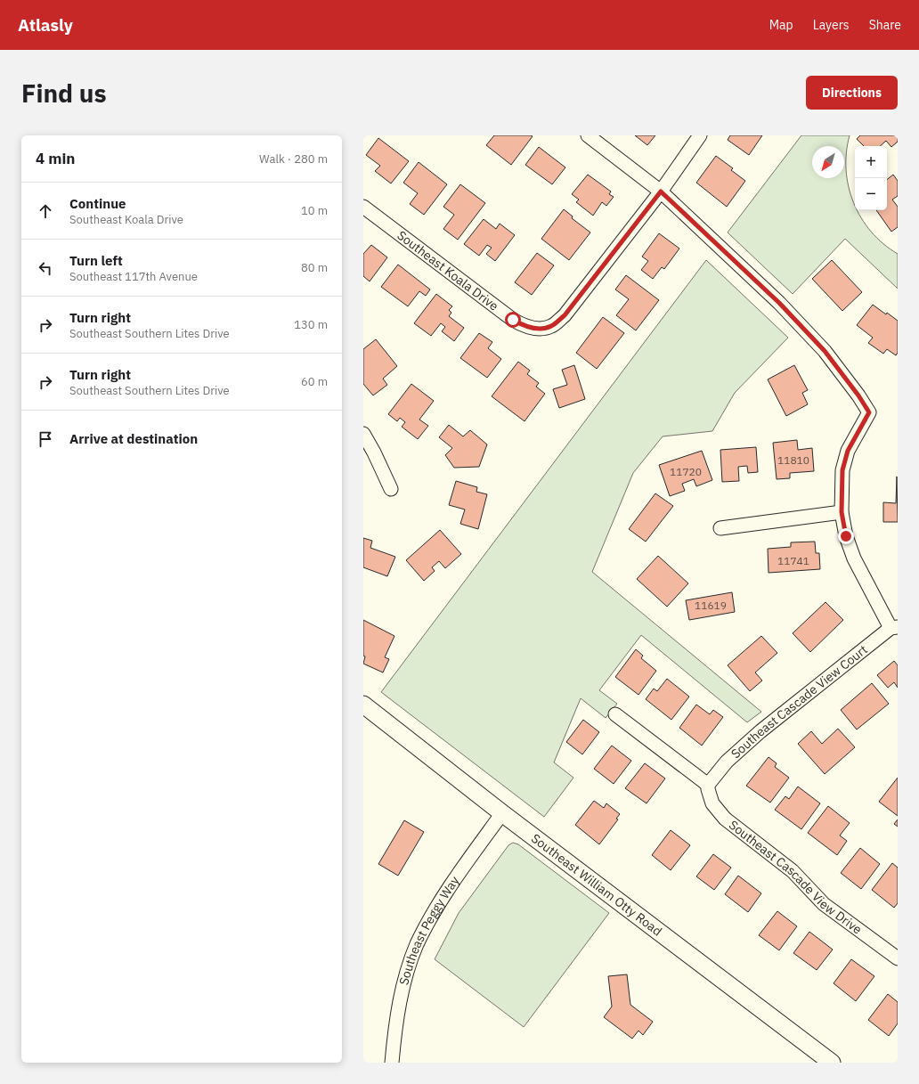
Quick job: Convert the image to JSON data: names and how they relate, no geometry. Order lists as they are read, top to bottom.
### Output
{
  "streets": {
    "street": [
      "Southeast Koala Drive",
      "Southeast Cascade View Court",
      "Southeast Cascade View Drive",
      "Southeast William Otty Road",
      "Southeast Peggy Way"
    ]
  },
  "crossings": [
    ["Southeast Cascade View Court", "Southeast Cascade View Drive"],
    ["Southeast William Otty Road", "Southeast Peggy Way"]
  ],
  "house_numbers": [
    "11810",
    "11720",
    "11741",
    "11619"
  ],
  "north": "bottom left",
  "page": {
    "header": "Atlasly",
    "nav": ["Map", "Layers", "Share"],
    "buttons": "Directions",
    "title": "Find us",
    "heading": ["4 min", "Walk · 280 m"],
    "map_buttons": ["+", "−"],
    "list": [
      ["Continue", "Southeast Koala Drive", "10 m"],
      ["Turn left", "Southeast 117th Avenue", "80 m"],
      ["Turn right", "Southeast Southern Lites Drive", "130 m"],
      ["Turn right", "Southeast Southern Lites Drive", "60 m"],
      "Arrive at destination"
    ]
  }
}
